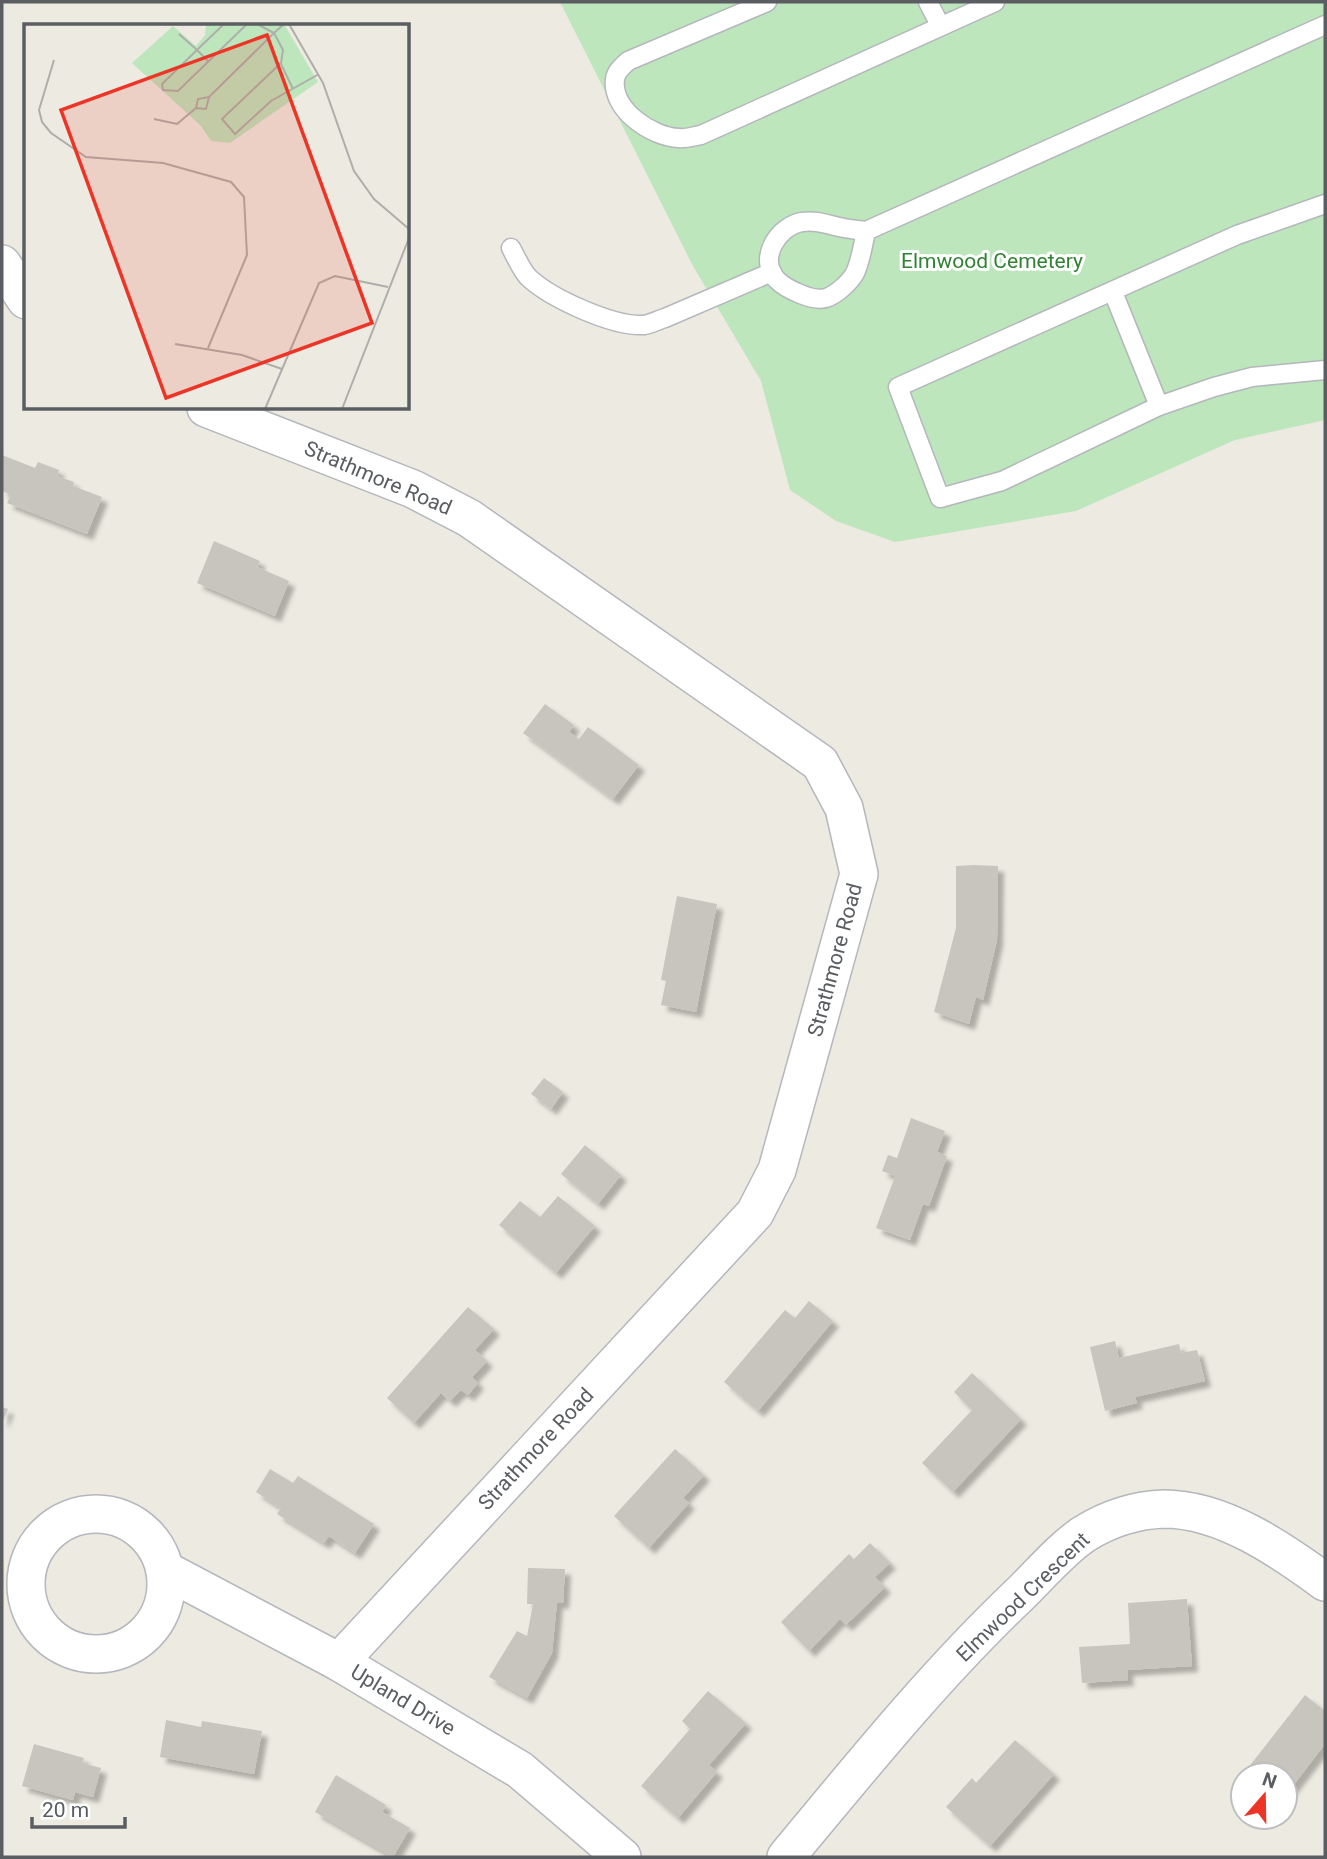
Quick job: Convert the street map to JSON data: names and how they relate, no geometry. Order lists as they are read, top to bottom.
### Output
{
  "streets": {
    "street": ["Strathmore Road", "Elmwood Crescent", "Upland Drive"]
  },
  "crossings": [
    ["Strathmore Road", "Upland Drive"]
  ],
  "parks": ["Elmwood Cemetery"],
  "scale_bar": "20 m",
  "north": "top"
}
